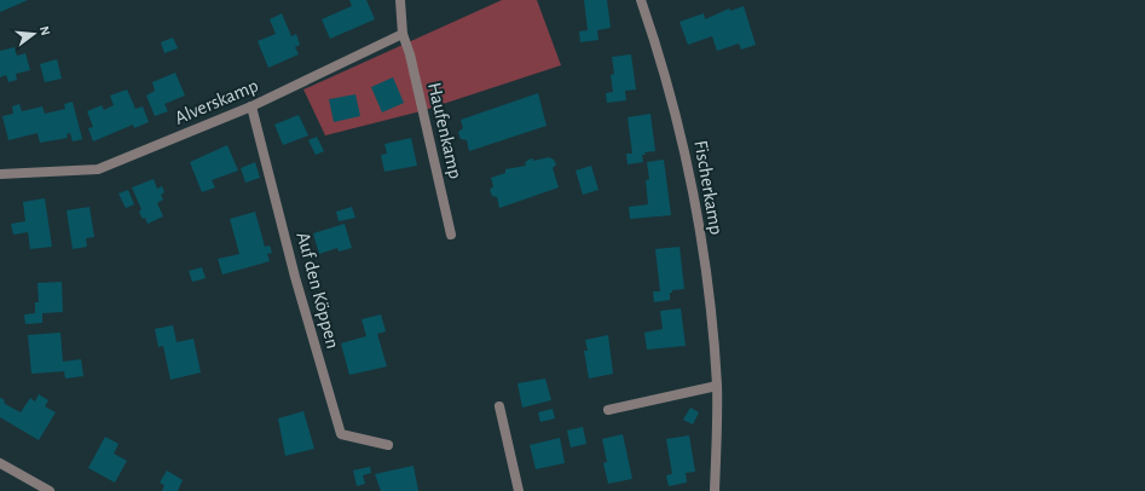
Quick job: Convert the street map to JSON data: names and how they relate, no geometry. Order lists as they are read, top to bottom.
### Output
{
  "streets": {
    "street": [
      "Alverskamp",
      "Haufenkamp",
      "Fischerkamp",
      "Auf den Köppen"
    ]
  },
  "crossings": [
    ["Alverskamp", "Haufenkamp"],
    ["Alverskamp", "Auf den Köppen"]
  ],
  "north": "right"
}
